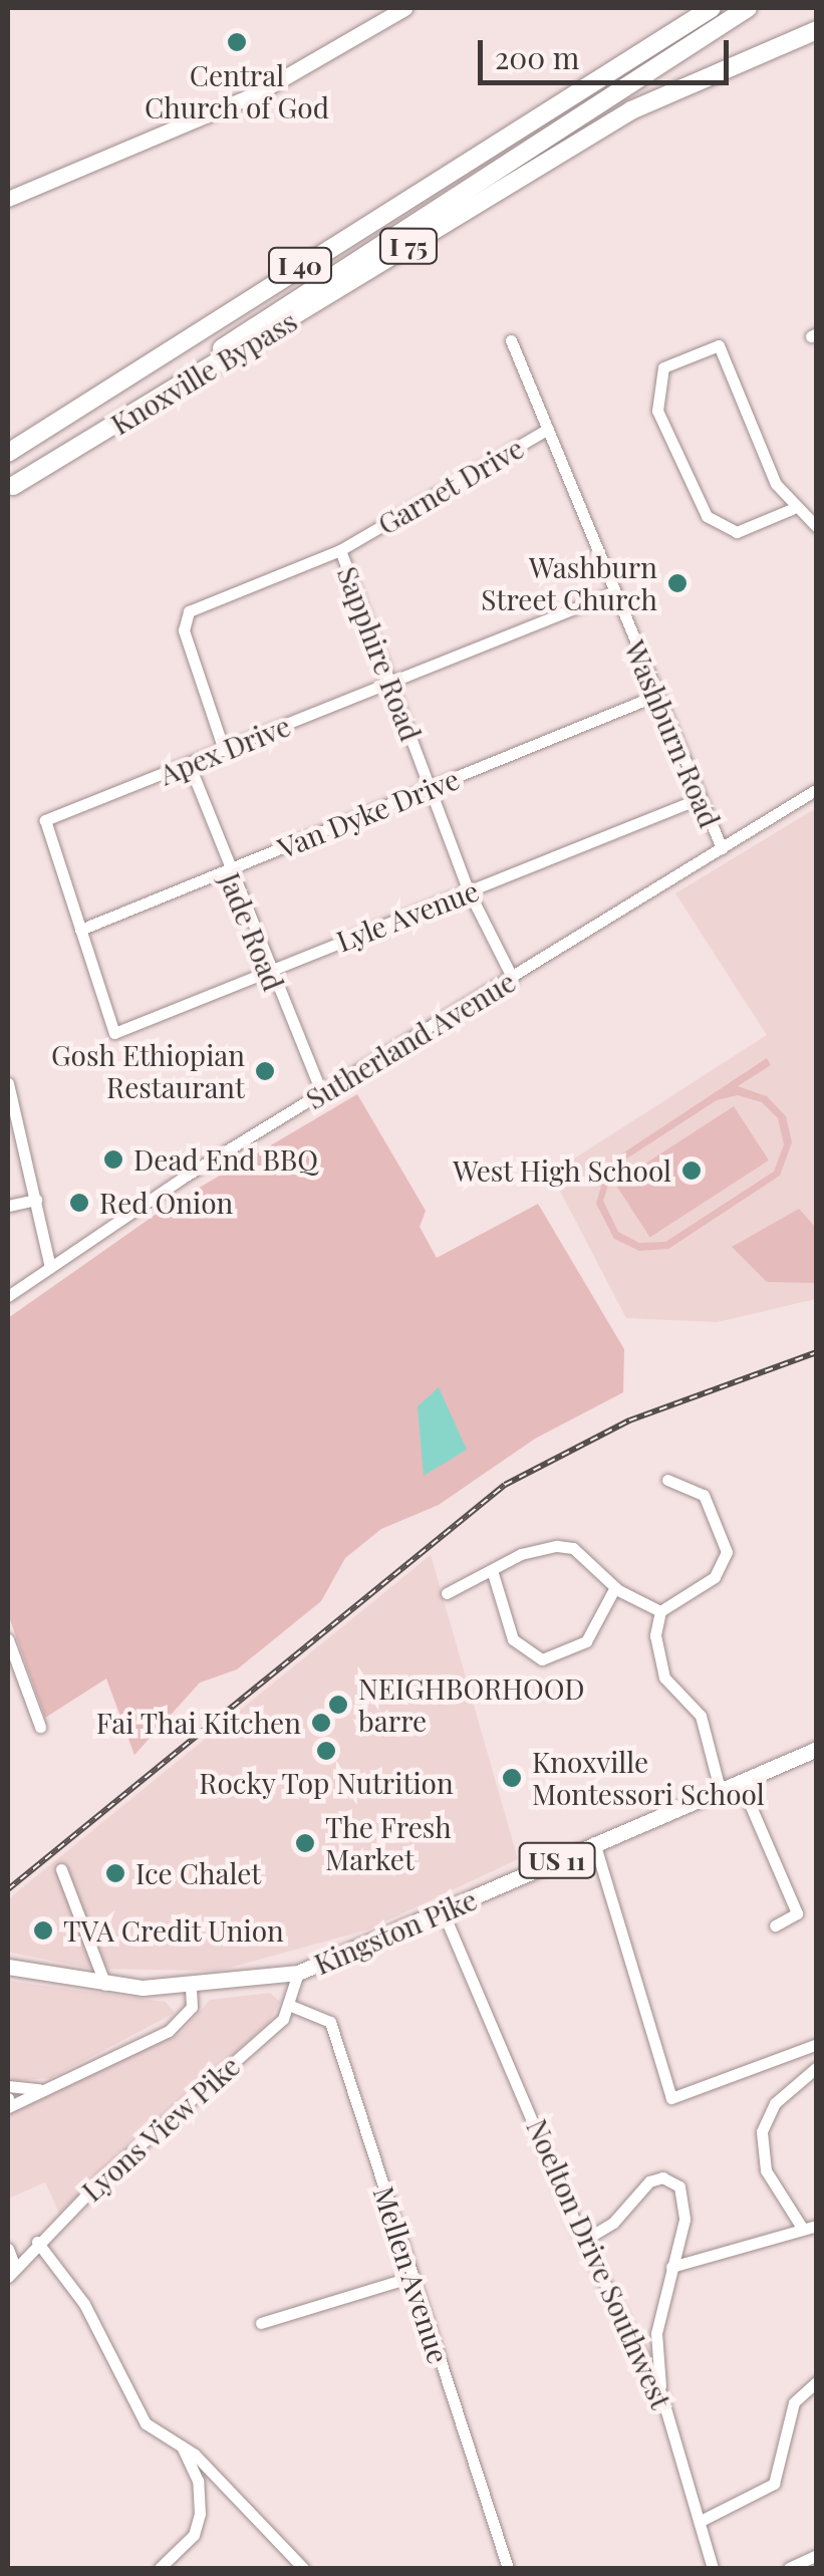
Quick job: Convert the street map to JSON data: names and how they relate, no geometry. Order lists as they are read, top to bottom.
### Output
{
  "streets": {
    "highway": ["I 75", "I 40", "Knoxville Bypass"],
    "main road": ["US 11", "Kingston Pike"],
    "street": [
      "Garnet Drive",
      "Sapphire Road",
      "Washburn Road",
      "Apex Drive",
      "Van Dyke Drive",
      "Lyle Avenue",
      "Jade Road",
      "Sutherland Avenue",
      "Lyons View Pike",
      "Noelton Drive Southwest",
      "Mellen Avenue"
    ]
  },
  "crossings": [
    ["I 40", "Knoxville Bypass"],
    ["Garnet Drive", "Sapphire Road"],
    ["Garnet Drive", "Washburn Road"],
    ["Garnet Drive", "Apex Drive"],
    ["Sapphire Road", "Apex Drive"],
    ["Sapphire Road", "Van Dyke Drive"],
    ["Sapphire Road", "Lyle Avenue"],
    ["Sapphire Road", "Sutherland Avenue"],
    ["Washburn Road", "Apex Drive"],
    ["Washburn Road", "Van Dyke Drive"],
    ["Washburn Road", "Lyle Avenue"],
    ["Washburn Road", "Sutherland Avenue"],
    ["Apex Drive", "Van Dyke Drive"],
    ["Apex Drive", "Lyle Avenue"],
    ["Apex Drive", "Jade Road"],
    ["Van Dyke Drive", "Jade Road"],
    ["Lyle Avenue", "Jade Road"],
    ["Jade Road", "Sutherland Avenue"],
    ["Kingston Pike", "Noelton Drive Southwest"],
    ["Lyons View Pike", "Mellen Avenue"]
  ],
  "places": [
    "Central Church of God",
    "Washburn Street Church",
    "Gosh Ethiopian Restaurant",
    "Dead End BBQ",
    "West High School",
    "Red Onion",
    "NEIGHBORHOOD barre",
    "Fai Thai Kitchen",
    "Rocky Top Nutrition",
    "Knoxville Montessori School",
    "The Fresh Market",
    "Ice Chalet",
    "TVA Credit Union"
  ],
  "scale_bar": "200 m"
}
